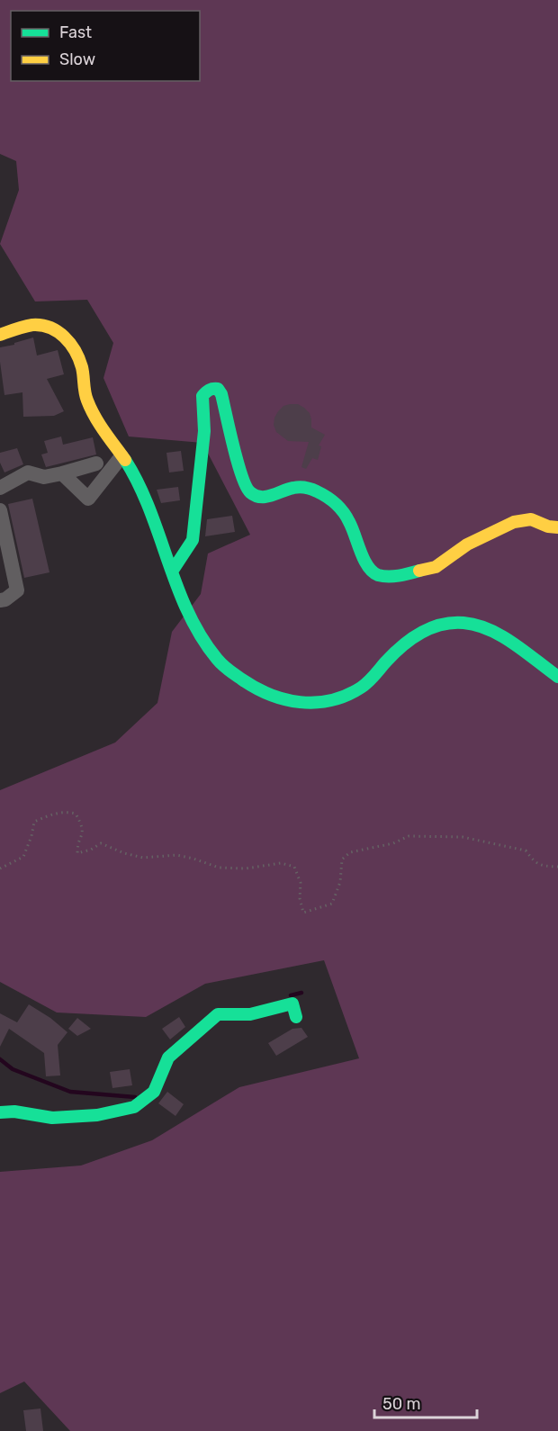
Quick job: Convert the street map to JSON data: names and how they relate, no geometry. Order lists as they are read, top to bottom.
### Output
{
  "legend": ["Fast", "Slow"],
  "scale_bar": "50 m"
}
